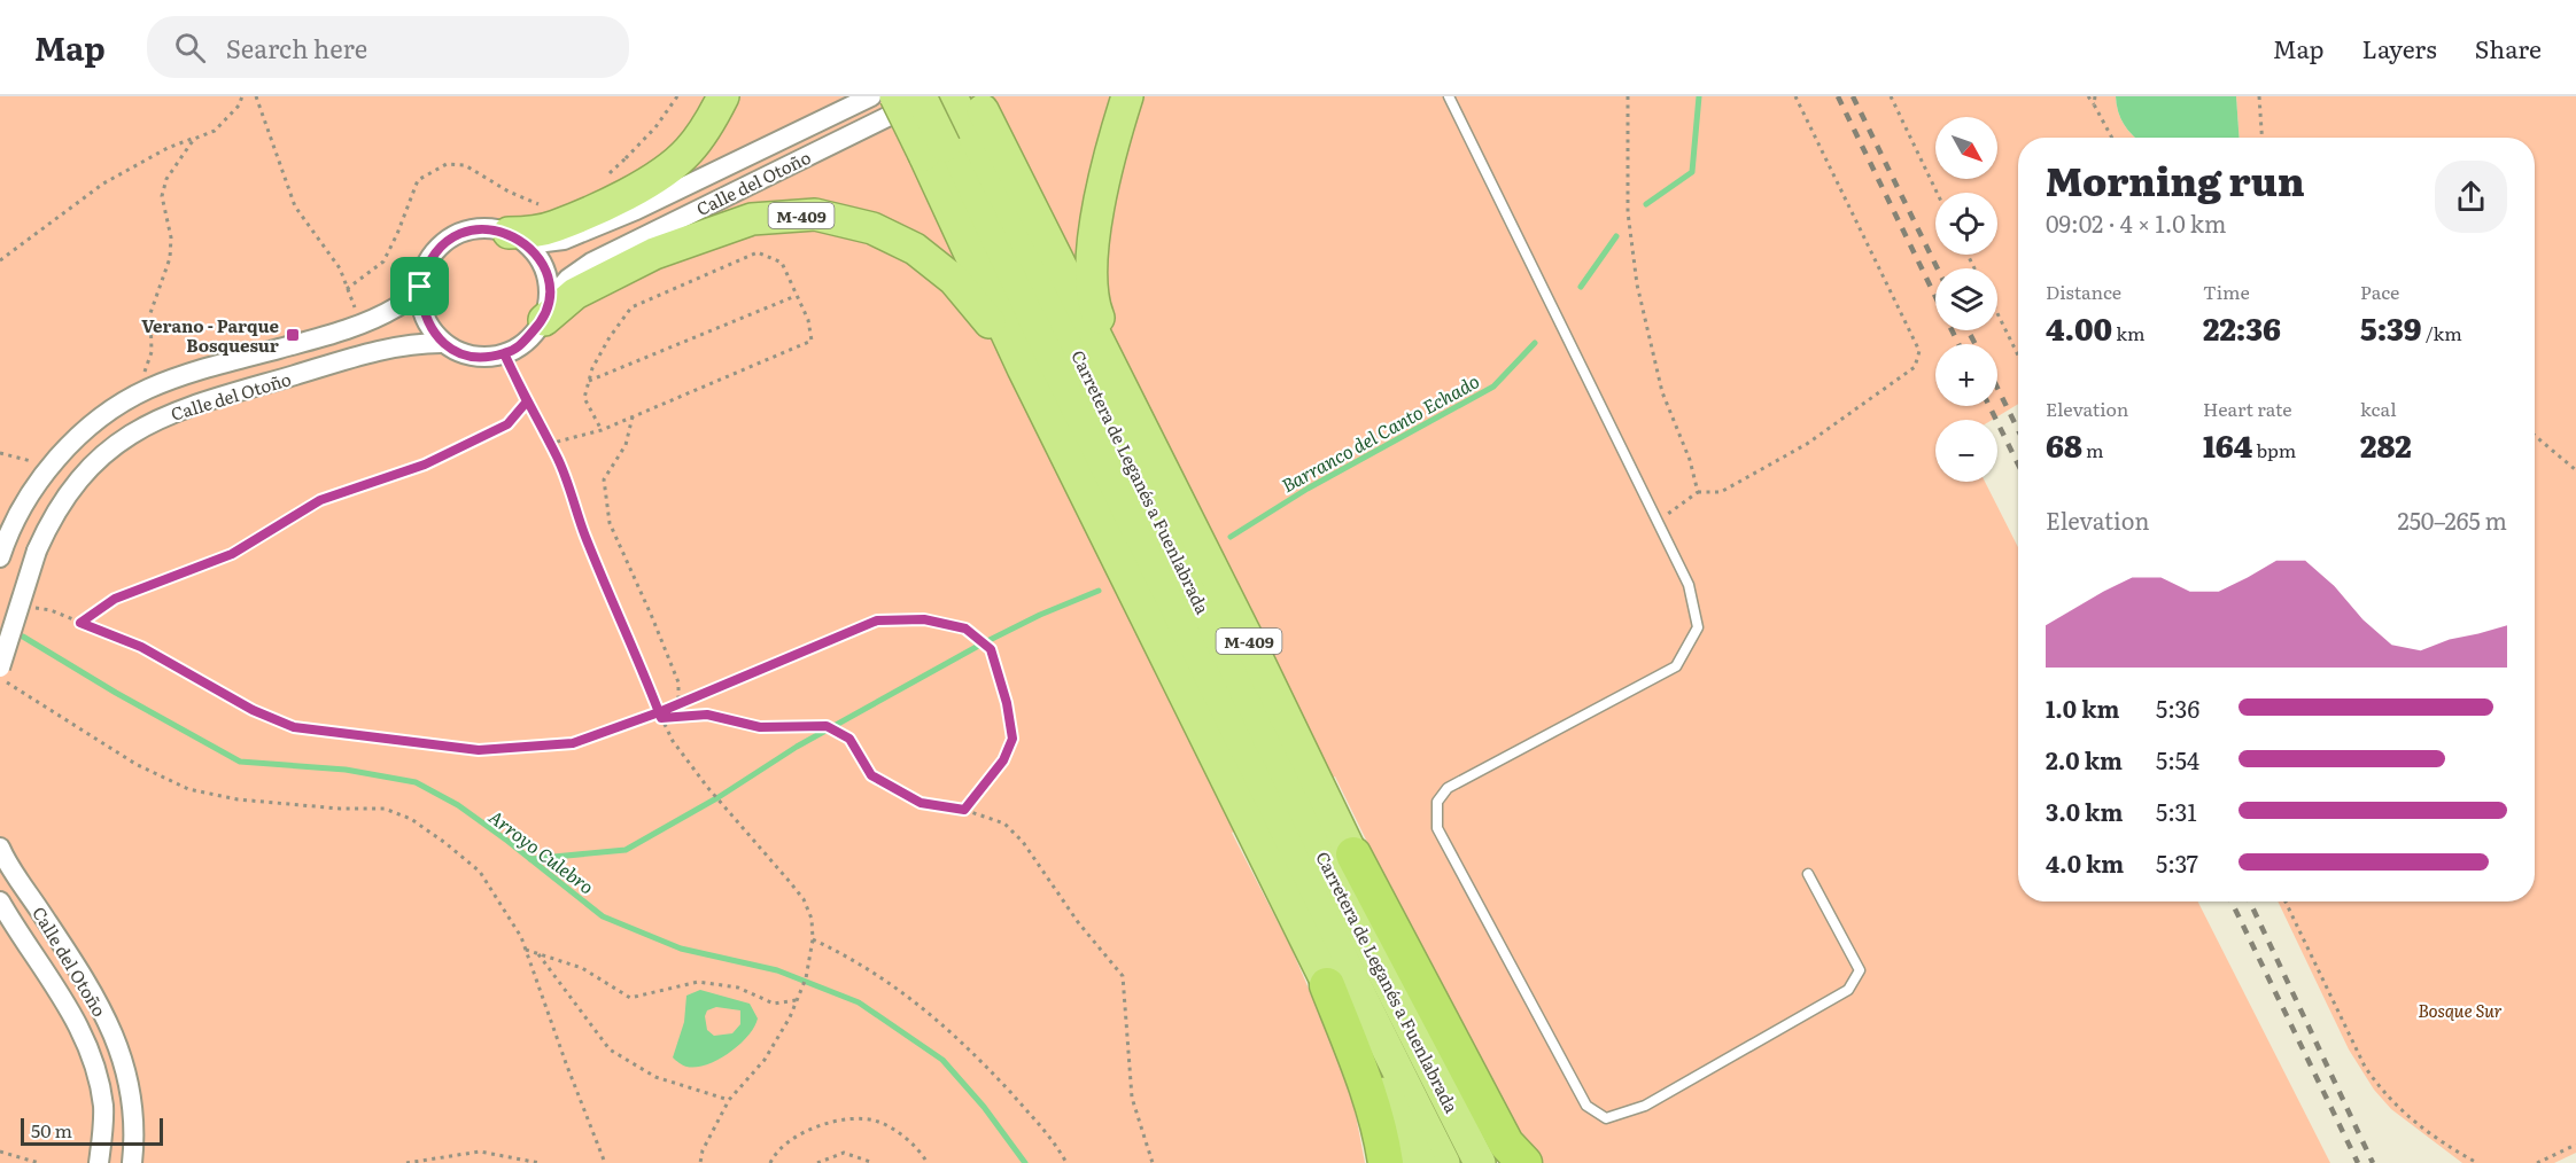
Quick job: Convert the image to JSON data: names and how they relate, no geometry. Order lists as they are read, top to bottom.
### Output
{
  "streets": {
    "highway": ["M-409", "Carretera de Leganés a Fuenlabrada"],
    "street": ["Calle del Otoño"]
  },
  "crossings": [
    ["Calle del Otoño", "M-409"],
    ["M-409", "Carretera de Leganés a Fuenlabrada"]
  ],
  "water": ["Barranco del Canto Echado", "Arroyo Culebro"],
  "parks": ["Bosque Sur"],
  "places": {
    "transit": ["Verano - Parque Bosquesur"]
  },
  "scale_bar": "50 m",
  "north": "bottom right",
  "page": {
    "header": "Map",
    "search": "Search here",
    "nav": ["Map", "Layers", "Share"],
    "map_buttons": ["+", "−"],
    "heading": ["Morning run", "09:02 · 4 × 1.0 km"],
    "stats": [
      ["Distance", "4.00 km"],
      ["Time", "22:36"],
      ["Pace", "5:39 /km"],
      ["Elevation", "68 m"],
      ["Heart rate", "164 bpm"],
      ["kcal", "282"]
    ],
    "chart": ["Elevation", "250–265 m"],
    "list": [
      {
        "name": "1.0 km",
        "note": "5:36"
      },
      {
        "name": "2.0 km",
        "note": "5:54"
      },
      {
        "name": "3.0 km",
        "note": "5:31"
      },
      {
        "name": "4.0 km",
        "note": "5:37"
      }
    ],
    "scale": "50 m"
  }
}
